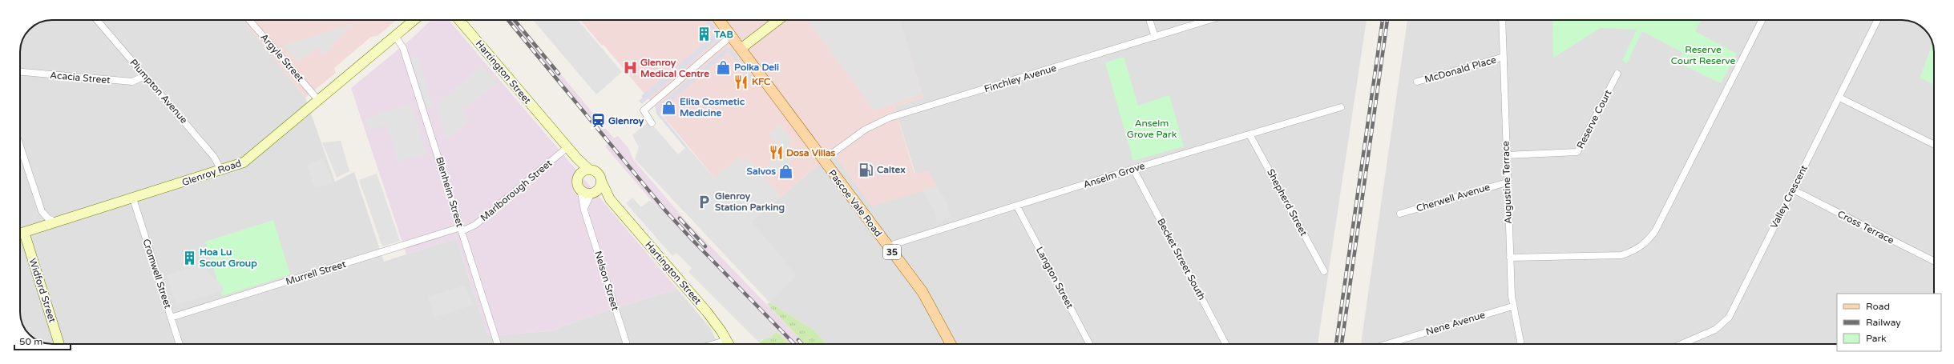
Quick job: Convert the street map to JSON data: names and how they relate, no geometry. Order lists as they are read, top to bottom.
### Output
{
  "streets": {
    "main road": ["Pascoe Vale Road", "35"],
    "street": [
      "Argyle Street",
      "McDonald Place",
      "Hartington Street",
      "Acacia Street",
      "Finchley Avenue",
      "Plumpton Avenue",
      "Reserve Court",
      "Glenroy Road",
      "Anselm Grove",
      "Augustine Terrace",
      "Marlborough Street",
      "Blenheim Street",
      "Valley Crescent",
      "Cherwell Avenue",
      "Shepherd Street",
      "Cross Terrace",
      "Becket Street South",
      "Murrell Street",
      "Cromwell Street",
      "Langton Street",
      "Nelson Street",
      "Widford Street",
      "Nene Avenue"
    ]
  },
  "crossings": [
    ["Argyle Street", "Glenroy Road"],
    ["McDonald Place", "Augustine Terrace"],
    ["Hartington Street", "Marlborough Street"],
    ["Hartington Street", "Nelson Street"],
    ["Acacia Street", "Plumpton Avenue"],
    ["Finchley Avenue", "Pascoe Vale Road"],
    ["Plumpton Avenue", "Glenroy Road"],
    ["Reserve Court", "Augustine Terrace"],
    ["Glenroy Road", "Blenheim Street"],
    ["Glenroy Road", "Cromwell Street"],
    ["Anselm Grove", "Shepherd Street"],
    ["Anselm Grove", "Pascoe Vale Road"],
    ["Anselm Grove", "Becket Street South"],
    ["Anselm Grove", "Langton Street"],
    ["Augustine Terrace", "Cherwell Avenue"],
    ["Augustine Terrace", "Nene Avenue"],
    ["Marlborough Street", "Blenheim Street"],
    ["Marlborough Street", "Murrell Street"],
    ["Blenheim Street", "Murrell Street"],
    ["Valley Crescent", "Cross Terrace"],
    ["Murrell Street", "Cromwell Street"]
  ],
  "parks": ["Reserve Court Reserve", "Anselm Grove Park"],
  "places": {
    "building": ["TAB", "Hoa Lu Scout Group"],
    "shop": ["Polka Deli", "Elita Cosmetic Medicine", "Salvos"],
    "hospital": ["Glenroy Medical Centre"],
    "restaurant": ["KFC", "Dosa Villas"],
    "station": ["Glenroy"],
    "fuel station": ["Caltex"],
    "parking": ["Glenroy Station Parking"]
  },
  "legend": ["Road", "Railway", "Park"],
  "scale_bar": "50 m"
}
